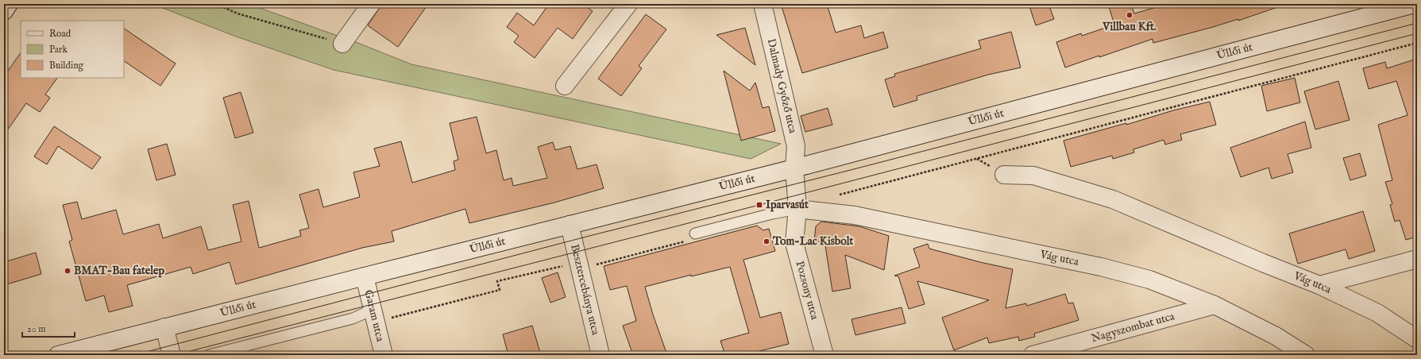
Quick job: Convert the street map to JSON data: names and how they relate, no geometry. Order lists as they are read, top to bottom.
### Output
{
  "streets": {
    "street": [
      "Üllői út",
      "Dalmady Győző utca",
      "Vág utca",
      "Besztercebánya utca",
      "Pozsony utca",
      "Garam utca",
      "Nagyszombat utca"
    ]
  },
  "crossings": [
    ["Üllői út", "Dalmady Győző utca"],
    ["Üllői út", "Besztercebánya utca"],
    ["Üllői út", "Pozsony utca"],
    ["Üllői út", "Garam utca"],
    ["Dalmady Győző utca", "Pozsony utca"],
    ["Vág utca", "Pozsony utca"],
    ["Vág utca", "Nagyszombat utca"]
  ],
  "places": {
    "other": ["Villbau Kft.", "Tom-Lac Kisbolt", "BMAT-Bau fatelep"],
    "transit": ["Iparvasút"]
  },
  "legend": ["Road", "Park", "Building"],
  "scale_bar": "20 m"
}
